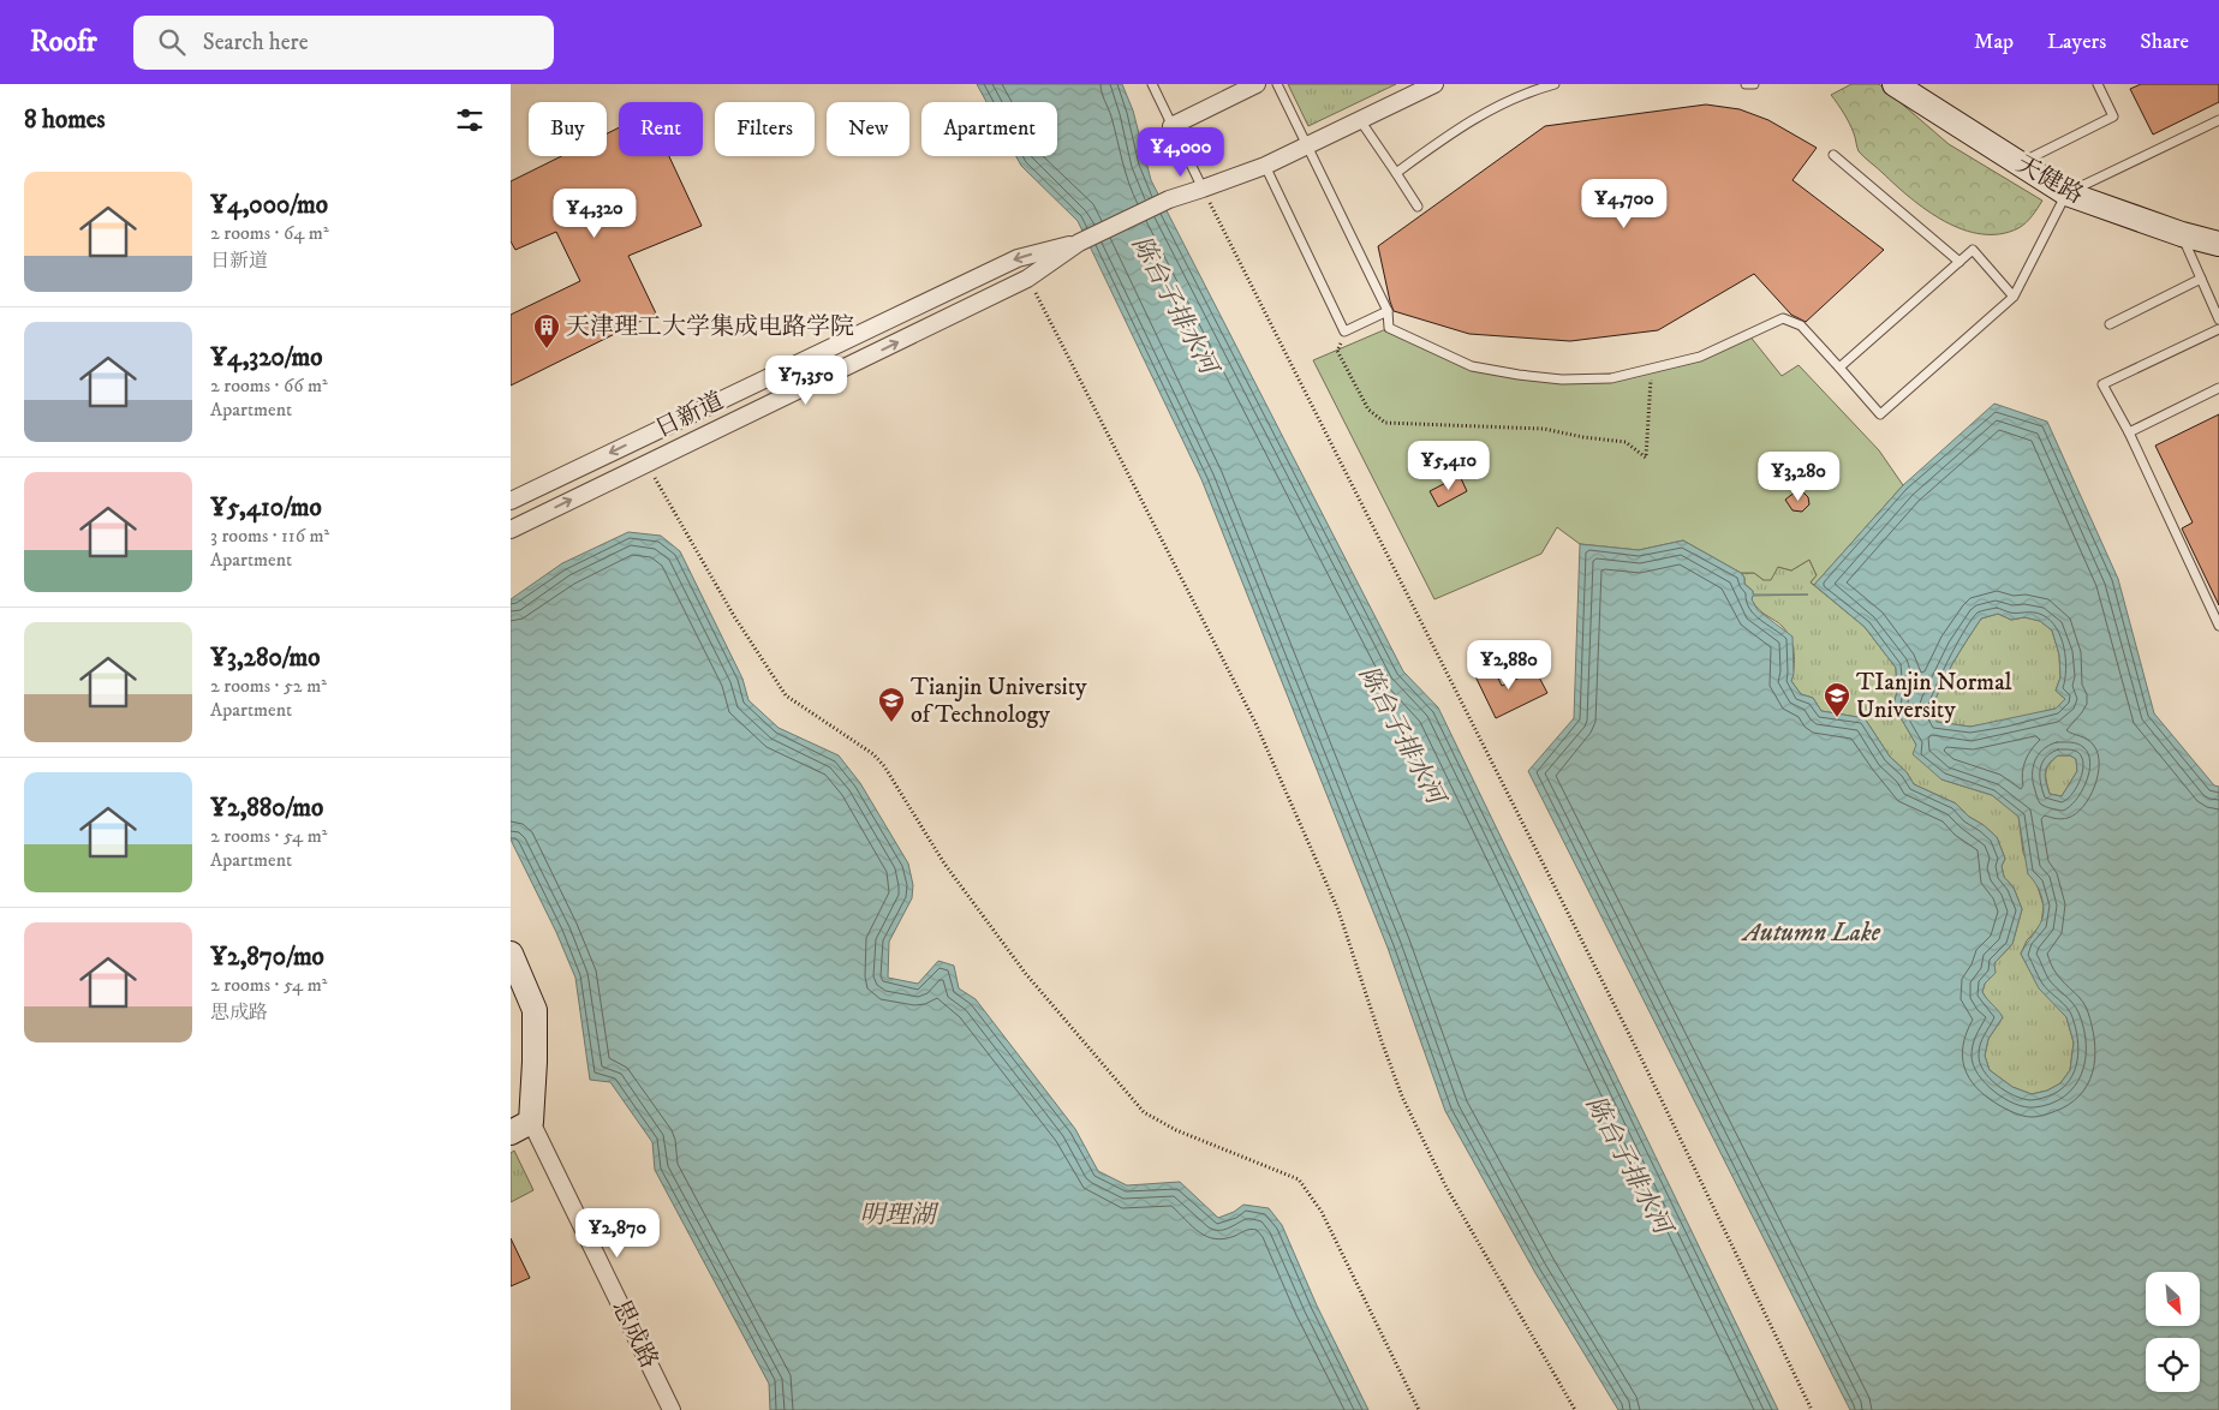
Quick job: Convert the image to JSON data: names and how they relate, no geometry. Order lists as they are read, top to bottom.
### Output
{
  "streets": {
    "street": ["天健路", "日新道", "思成路"]
  },
  "water": ["陈台子排水河", "Autumn Lake", "明理湖"],
  "places": {
    "building": ["天津理工大学集成电路学院"],
    "school or university": ["TIanjin Normal University", "Tianjin University of Technology"]
  },
  "north": "bottom right",
  "page": {
    "header": "Roofr",
    "search": "Search here",
    "nav": ["Map", "Layers", "Share"],
    "heading": "8 homes",
    "chip": [
      "Buy",
      "Rent",
      "Filters",
      "New",
      "Apartment"
    ],
    "price": [
      "¥4,000",
      "¥4,700",
      "¥4,320",
      "¥7,350",
      "¥5,410",
      "¥3,280",
      "¥2,880",
      "¥2,870"
    ],
    "list": [
      {
        "name": "¥4,000/mo",
        "note": "2 rooms · 64 m² · 日新道"
      },
      {
        "name": "¥4,320/mo",
        "note": "2 rooms · 66 m² · Apartment"
      },
      {
        "name": "¥5,410/mo",
        "note": "3 rooms · 116 m² · Apartment"
      },
      {
        "name": "¥3,280/mo",
        "note": "2 rooms · 52 m² · Apartment"
      },
      {
        "name": "¥2,880/mo",
        "note": "2 rooms · 54 m² · Apartment"
      },
      {
        "name": "¥2,870/mo",
        "note": "2 rooms · 54 m² · 思成路"
      }
    ]
  }
}
